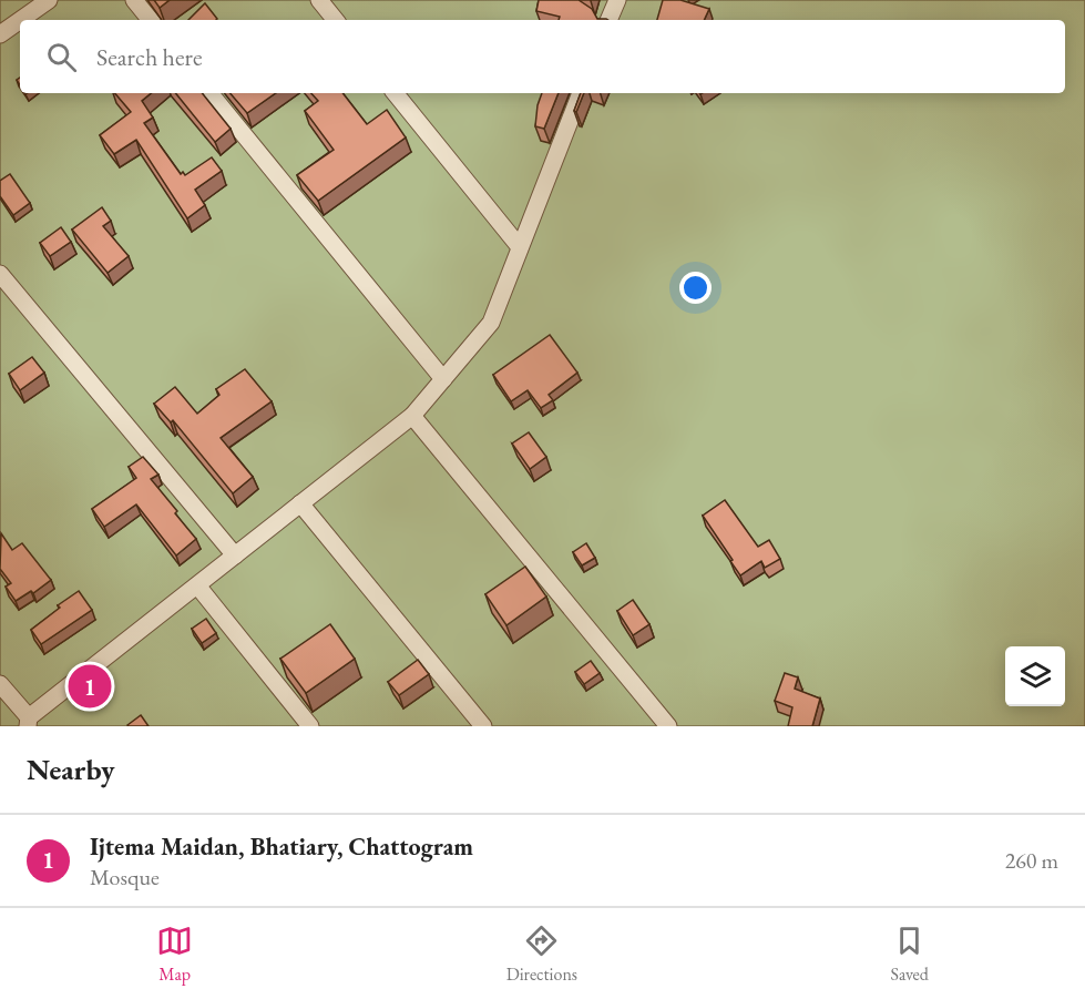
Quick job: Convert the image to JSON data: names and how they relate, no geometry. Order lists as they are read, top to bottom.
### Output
{
  "page": {
    "search": "Search here",
    "pins": "1",
    "heading": "Nearby",
    "list": [
      {
        "mark": "1",
        "name": "Ijtema Maidan, Bhatiary, Chattogram",
        "note": "Mosque",
        "value": "260 m"
      }
    ],
    "nav": ["Map", "Directions", "Saved"]
  }
}
